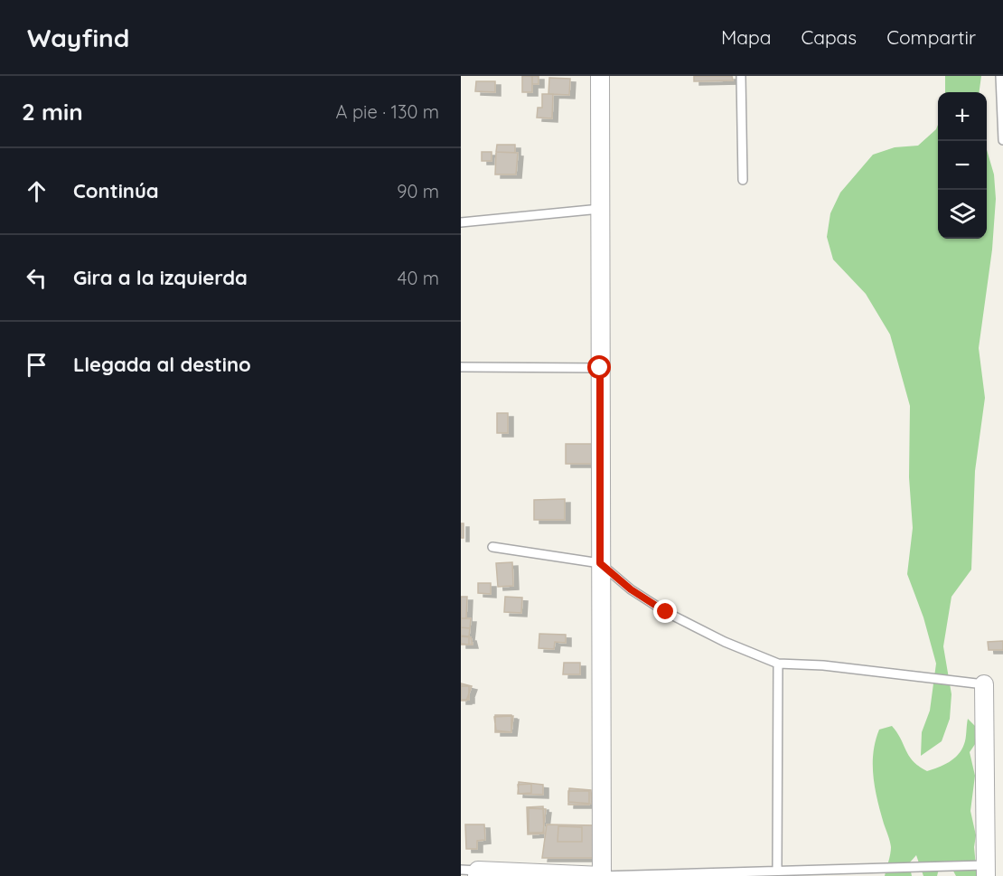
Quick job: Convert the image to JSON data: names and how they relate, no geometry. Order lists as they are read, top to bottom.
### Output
{
  "page": {
    "header": "Wayfind",
    "nav": ["Mapa", "Capas", "Compartir"],
    "heading": ["2 min", "A pie · 130 m"],
    "map_buttons": ["+", "−"],
    "list": [
      ["Continúa", "90 m"],
      ["Gira a la izquierda", "40 m"],
      "Llegada al destino"
    ]
  }
}
